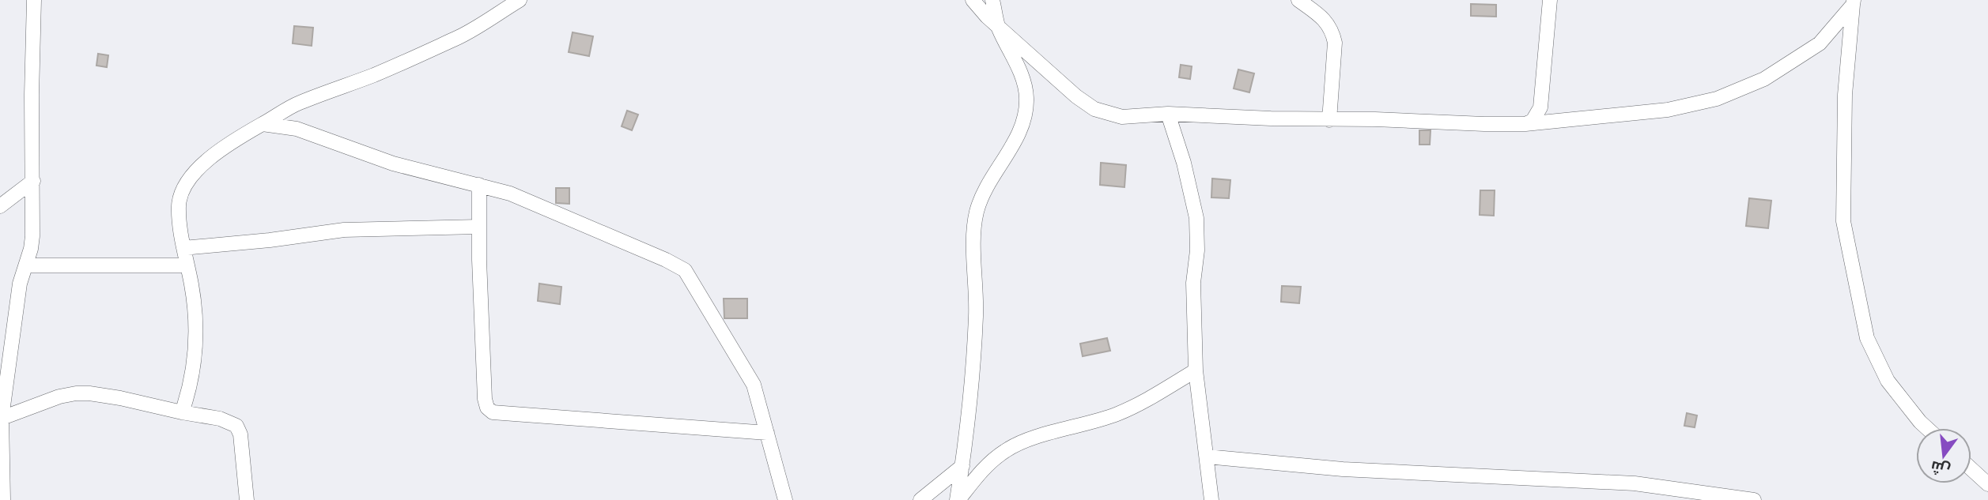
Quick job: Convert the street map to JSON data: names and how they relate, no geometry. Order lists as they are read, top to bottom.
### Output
{
  "north": "bottom"
}
